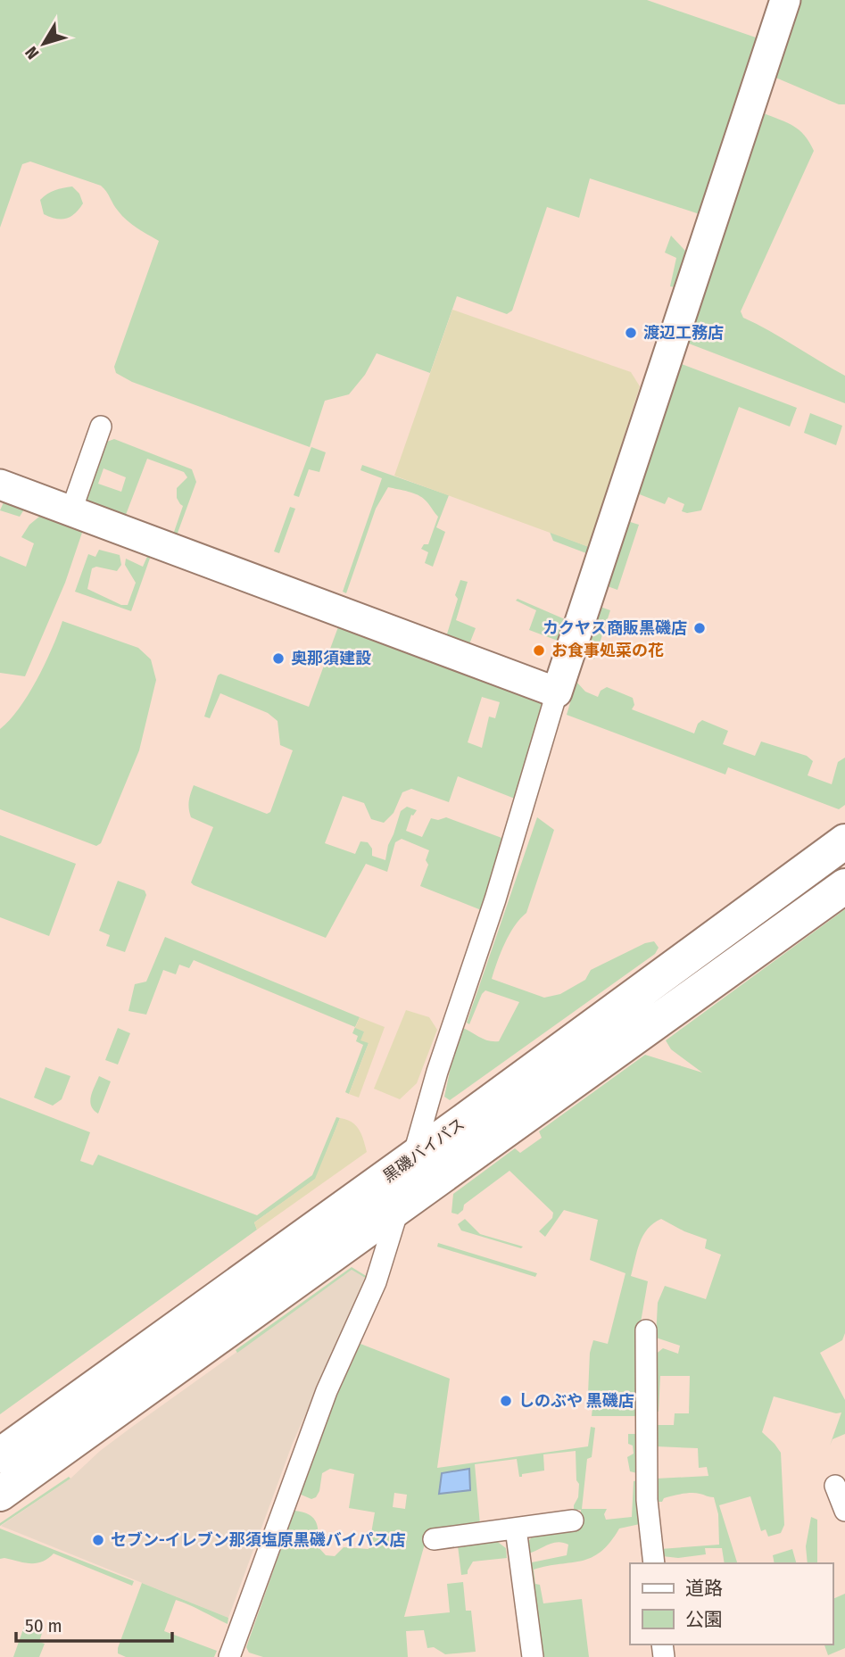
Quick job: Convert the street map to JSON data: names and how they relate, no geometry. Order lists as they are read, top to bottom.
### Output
{
  "streets": {
    "highway": ["黒磯バイパス"]
  },
  "places": [
    "渡辺工務店",
    "カクヤス商販黒磯店",
    "お食事処菜の花",
    "奥那須建設",
    "しのぶや 黒磯店",
    "セブン-イレブン那須塩原黒磯バイパス店"
  ],
  "legend": ["道路", "公園"],
  "scale_bar": "50 m",
  "north": "bottom left"
}
